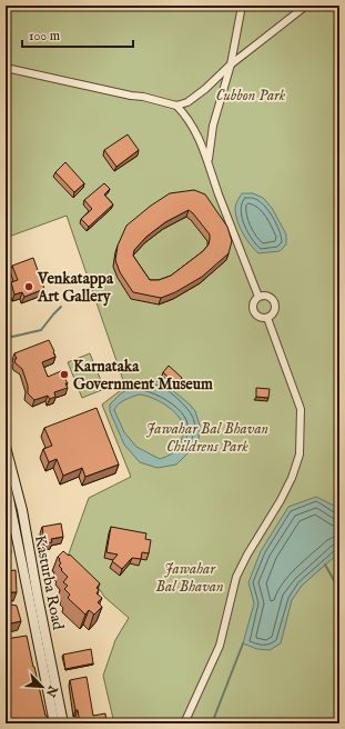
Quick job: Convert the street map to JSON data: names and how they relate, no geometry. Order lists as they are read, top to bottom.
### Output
{
  "streets": {
    "main road": ["Kasturba Road"]
  },
  "parks": ["Cubbon Park", "Jawahar Bal Bhavan Childrens Park", "Jawahar Bal Bhavan"],
  "places": ["Venkatappa Art Gallery", "Karnataka Government Museum"],
  "scale_bar": "100 m",
  "north": "bottom right"
}
